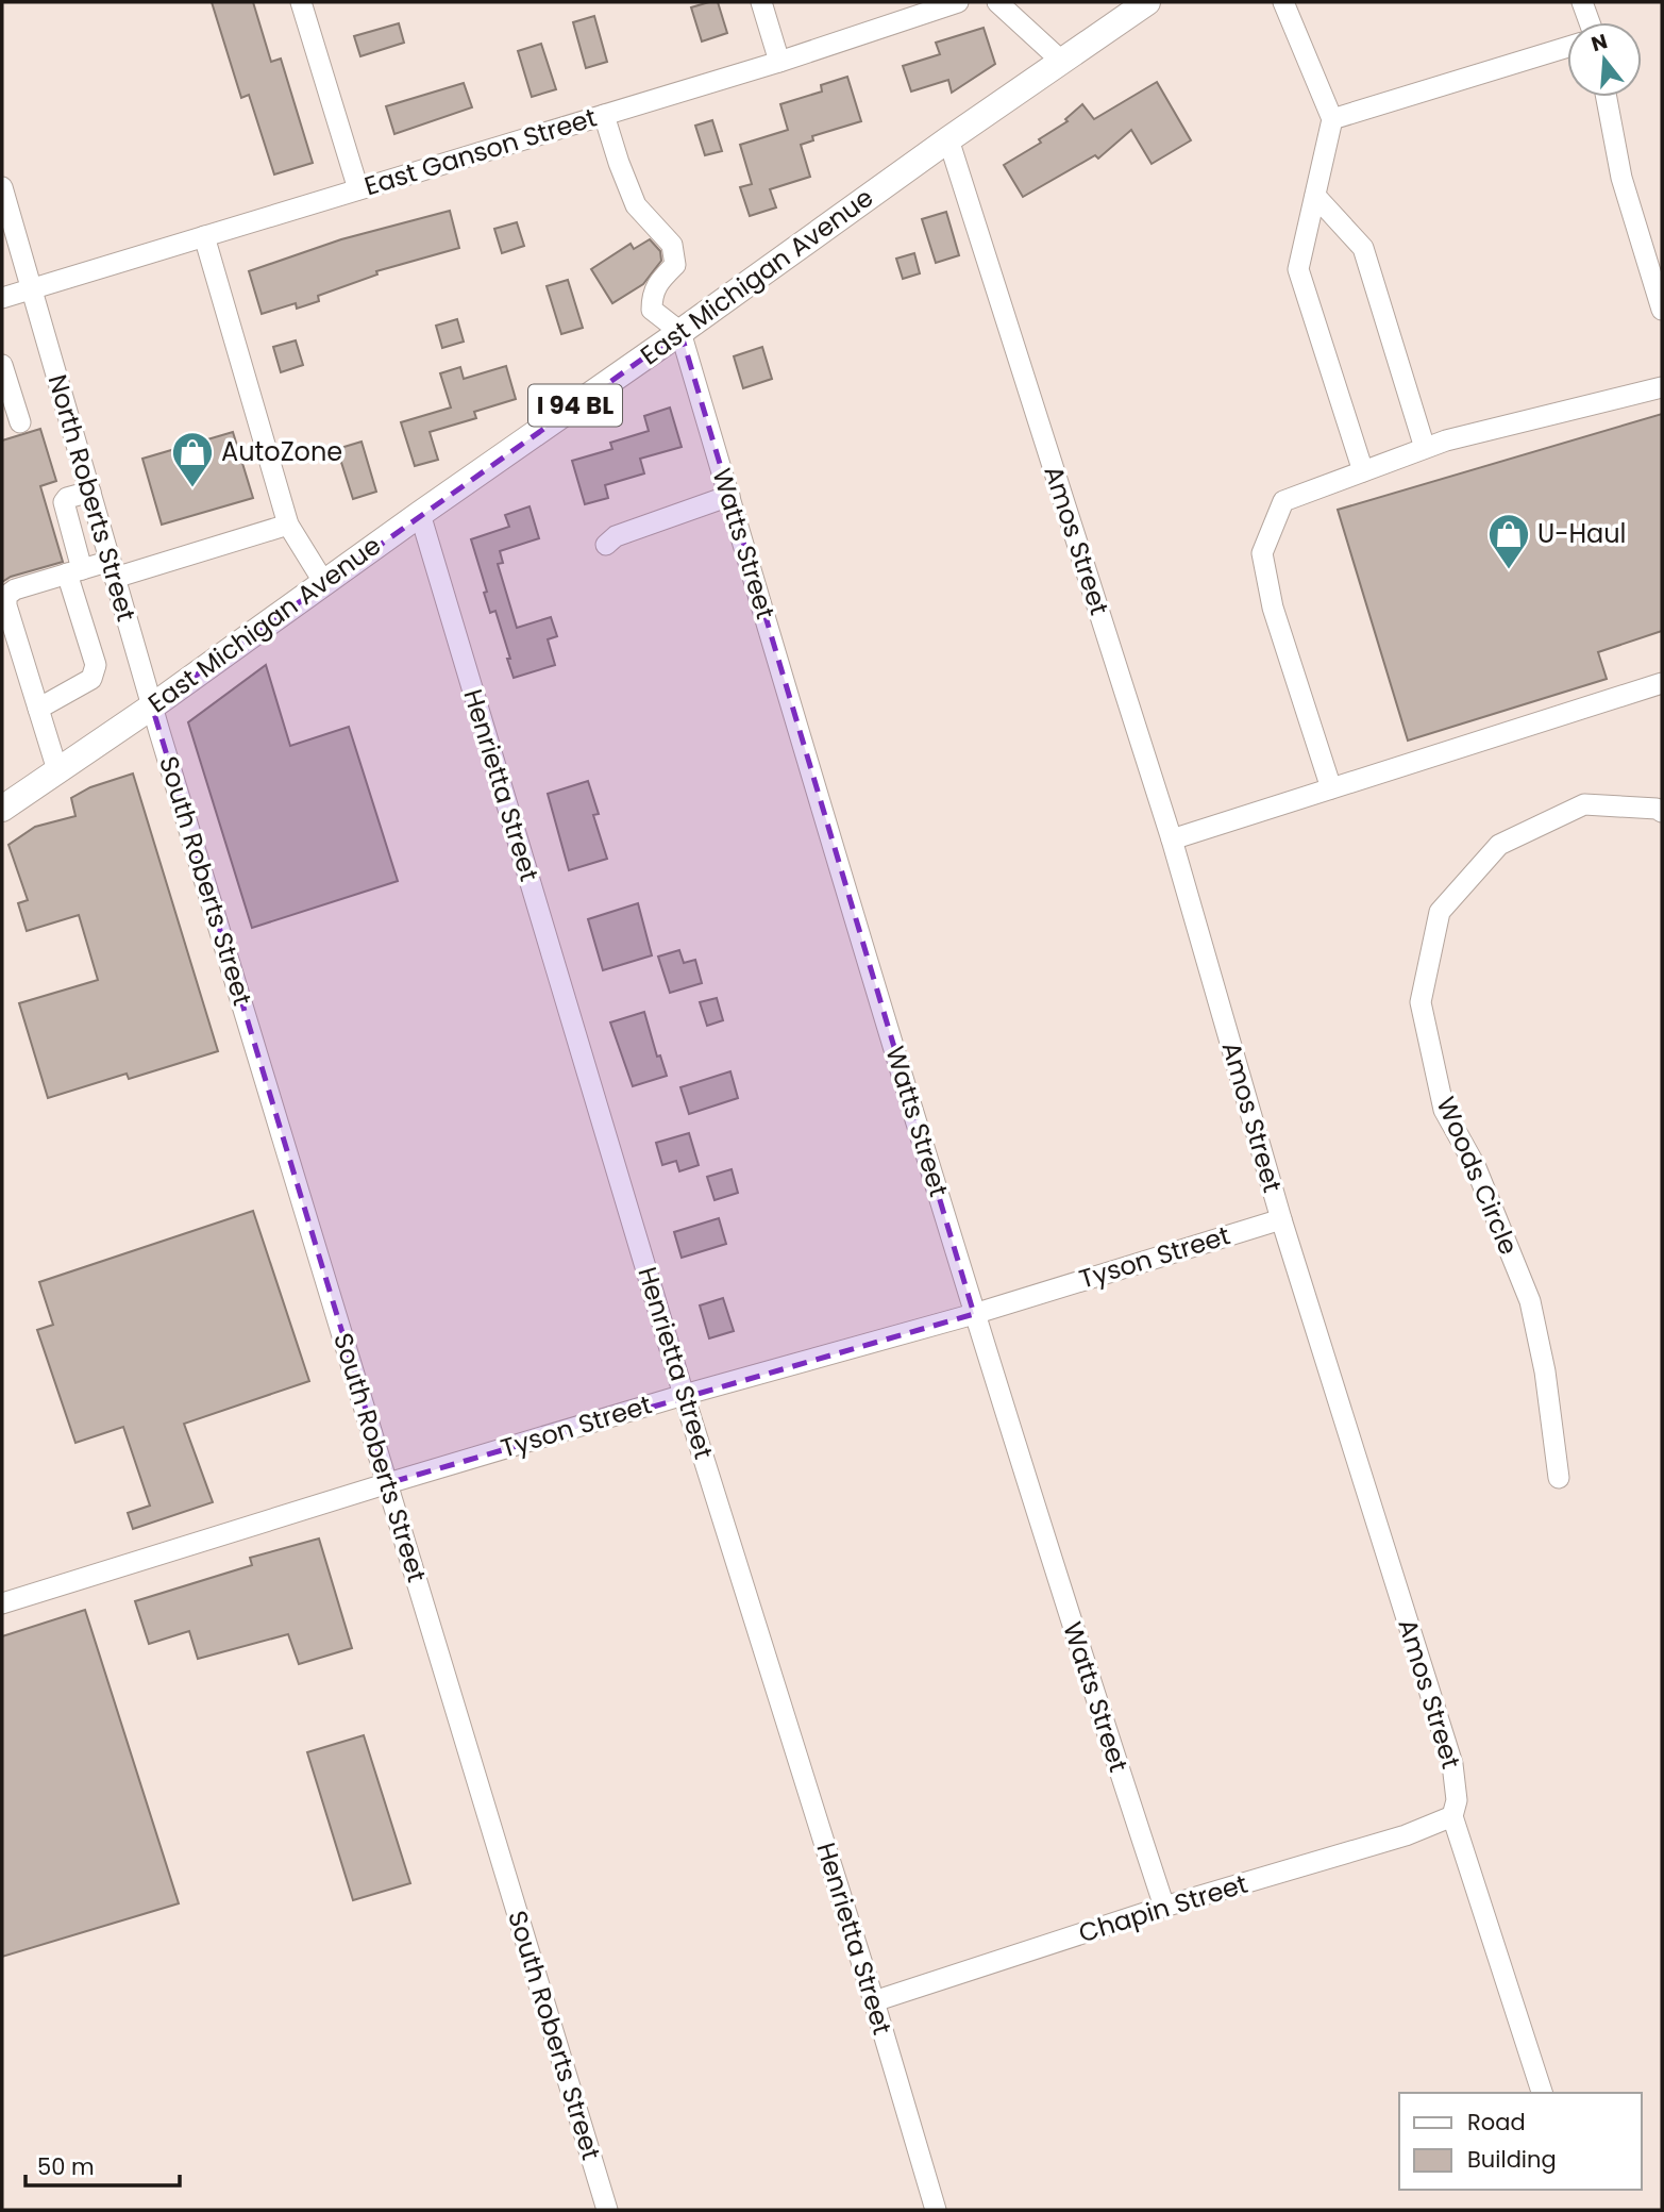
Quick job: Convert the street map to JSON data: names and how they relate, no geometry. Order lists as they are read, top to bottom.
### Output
{
  "streets": {
    "main road": ["East Michigan Avenue", "I 94 BL"],
    "street": [
      "East Ganson Street",
      "North Roberts Street",
      "Amos Street",
      "Watts Street",
      "Henrietta Street",
      "South Roberts Street",
      "Woods Circle",
      "Tyson Street",
      "Chapin Street"
    ]
  },
  "crossings": [
    ["East Ganson Street", "North Roberts Street"],
    ["East Michigan Avenue", "North Roberts Street"],
    ["East Michigan Avenue", "Amos Street"],
    ["East Michigan Avenue", "Watts Street"],
    ["East Michigan Avenue", "Henrietta Street"],
    ["East Michigan Avenue", "South Roberts Street"],
    ["North Roberts Street", "South Roberts Street"],
    ["Amos Street", "Tyson Street"],
    ["Amos Street", "Chapin Street"],
    ["Watts Street", "Tyson Street"],
    ["Watts Street", "Chapin Street"],
    ["Henrietta Street", "Tyson Street"],
    ["Henrietta Street", "Chapin Street"],
    ["South Roberts Street", "Tyson Street"]
  ],
  "places": {
    "shop": ["AutoZone", "U-Haul"]
  },
  "legend": ["Road", "Building"],
  "scale_bar": "50 m",
  "north": "top"
}
